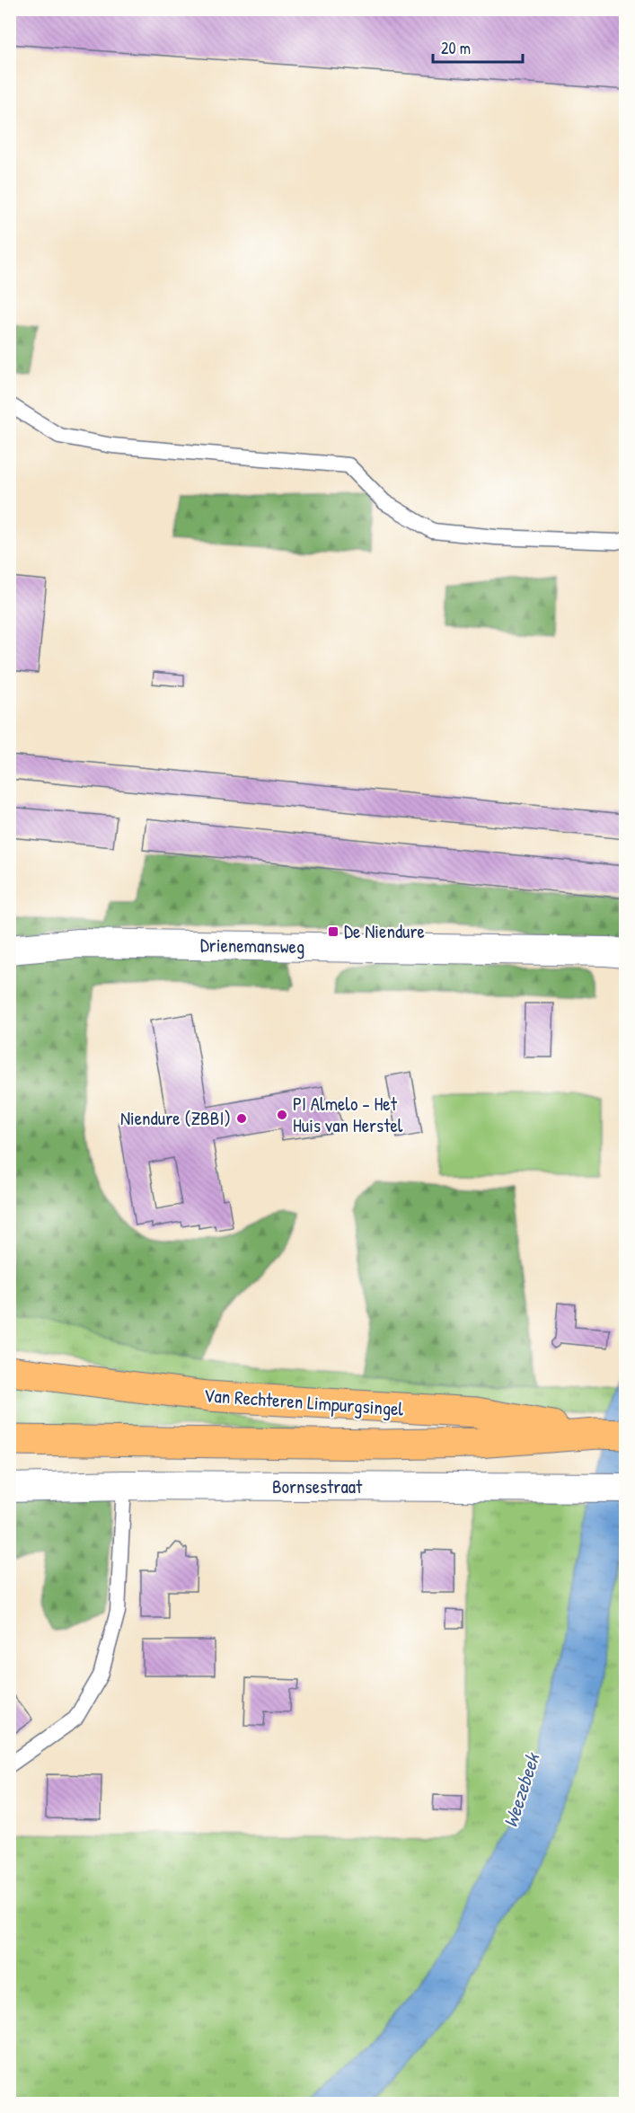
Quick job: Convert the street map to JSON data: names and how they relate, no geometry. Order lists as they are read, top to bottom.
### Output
{
  "streets": {
    "main road": ["Van Rechteren Limpurgsingel"],
    "street": ["Drienemansweg", "Bornsestraat"]
  },
  "water": ["Weezebeek"],
  "places": {
    "transit": ["De Niendure"],
    "other": ["PI Almelo - Het Huis van Herstel", "Niendure (ZBBI)"]
  },
  "scale_bar": "20 m"
}
